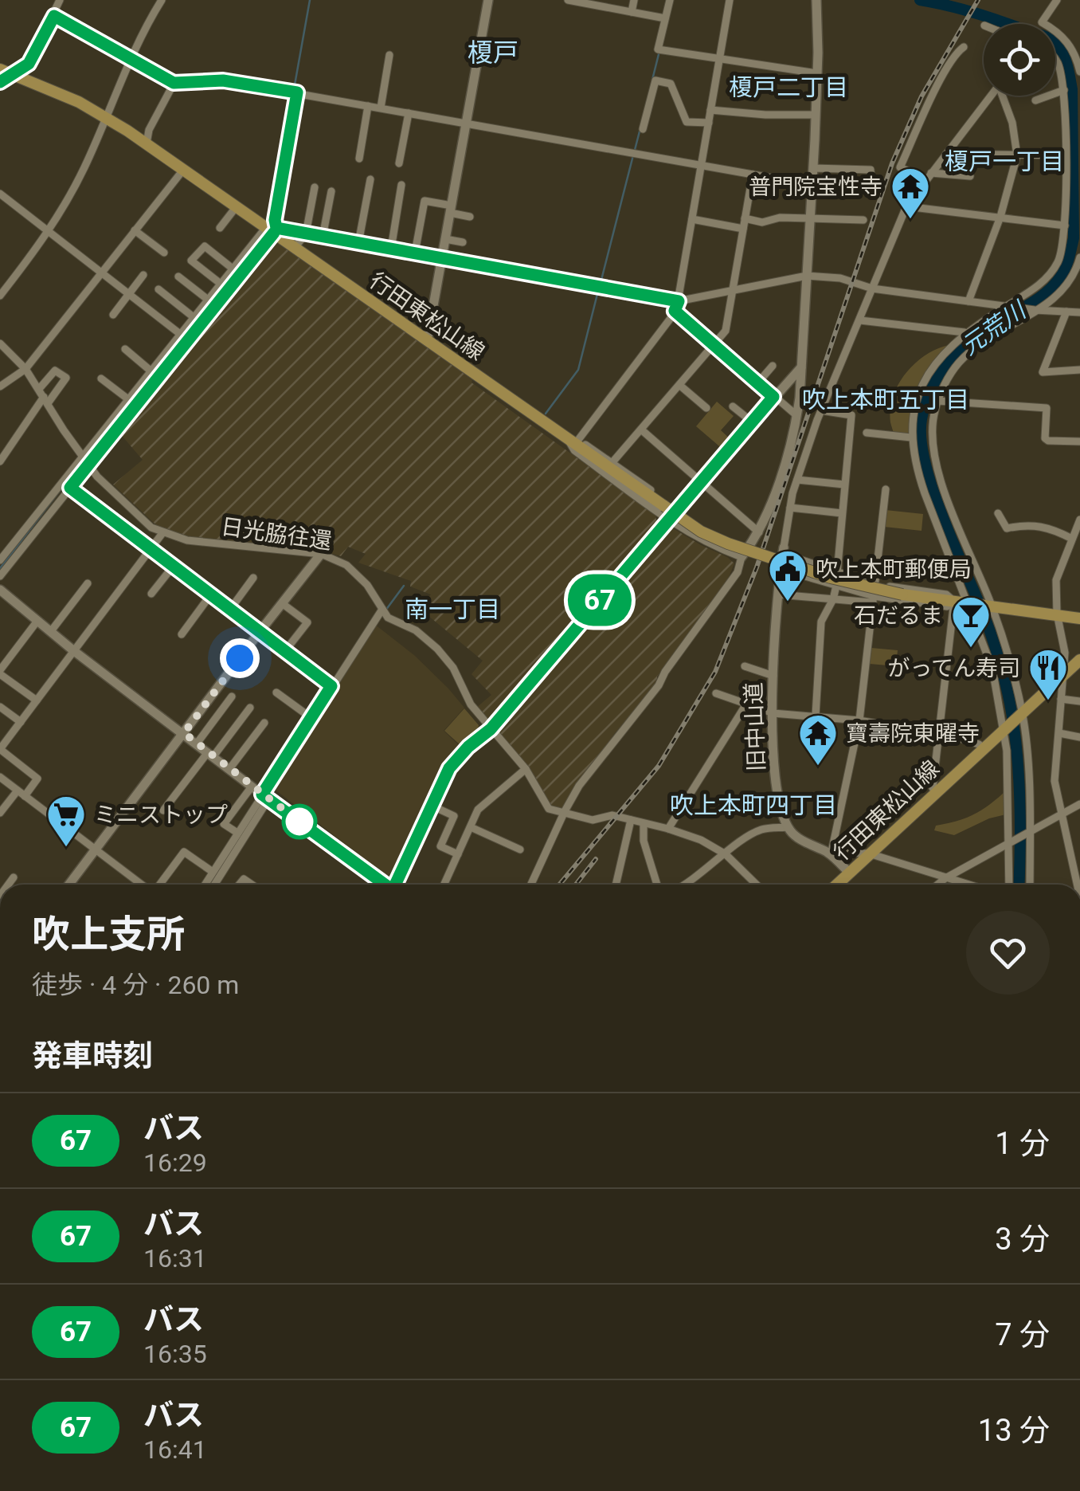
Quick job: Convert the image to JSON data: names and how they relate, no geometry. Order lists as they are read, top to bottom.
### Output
{
  "streets": {
    "main road": ["行田東松山線"],
    "street": ["日光脇往還", "旧中山道"]
  },
  "districts": [
    "榎戸",
    "榎戸二丁目",
    "榎戸一丁目",
    "吹上本町五丁目",
    "南一丁目",
    "吹上本町四丁目"
  ],
  "water": ["元荒川"],
  "places": {
    "temple": ["普門院宝性寺", "寶壽院東曜寺"],
    "public building": ["吹上本町郵便局"],
    "bar": ["石だるま"],
    "restaurant": ["がってん寿司"],
    "supermarket": ["ミニストップ"]
  },
  "lines": ["bus line 67"],
  "page": {
    "on_map": "67",
    "heading": [
      ["吹上支所", "徒歩 · 4 分 · 260 m"],
      "発車時刻"
    ],
    "list": [
      {
        "mark": "67",
        "name": "バス",
        "note": "16:29",
        "value": "1 分"
      },
      {
        "mark": "67",
        "name": "バス",
        "note": "16:31",
        "value": "3 分"
      },
      {
        "mark": "67",
        "name": "バス",
        "note": "16:35",
        "value": "7 分"
      },
      {
        "mark": "67",
        "name": "バス",
        "note": "16:41",
        "value": "13 分"
      }
    ]
  }
}
